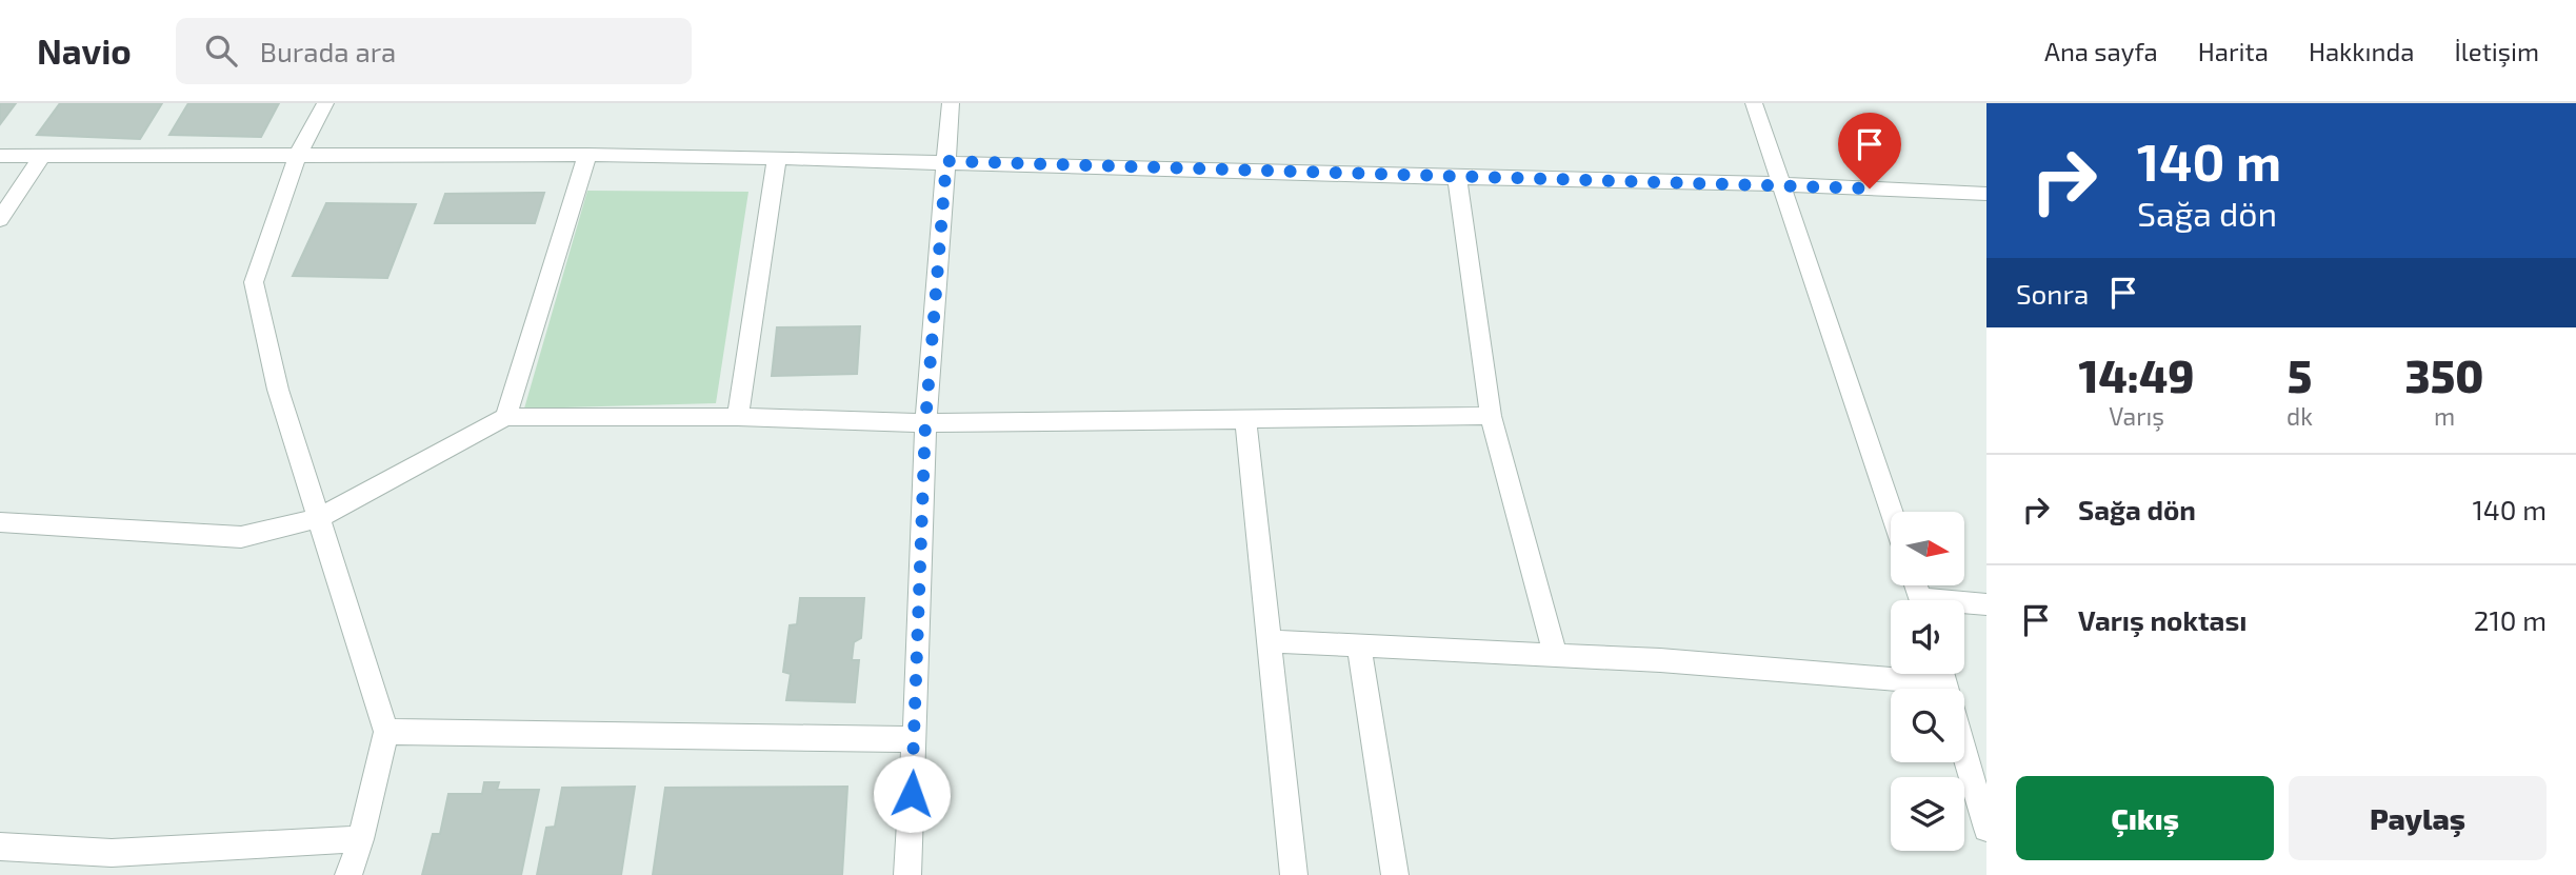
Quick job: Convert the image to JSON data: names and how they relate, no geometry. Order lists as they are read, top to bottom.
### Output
{
  "north": "right",
  "page": {
    "header": "Navio",
    "search": "Burada ara",
    "nav": [
      "Ana sayfa",
      "Harita",
      "Hakkında",
      "İletişim"
    ],
    "turn": ["140 m", "Sağa dön"],
    "then": "Sonra",
    "eta": [
      "14:49",
      "Varış",
      "5",
      "dk",
      "350",
      "m"
    ],
    "list": [
      {
        "name": "Sağa dön",
        "value": "140 m"
      },
      {
        "name": "Varış noktası",
        "value": "210 m"
      }
    ],
    "buttons": ["Çıkış", "Paylaş"]
  }
}
